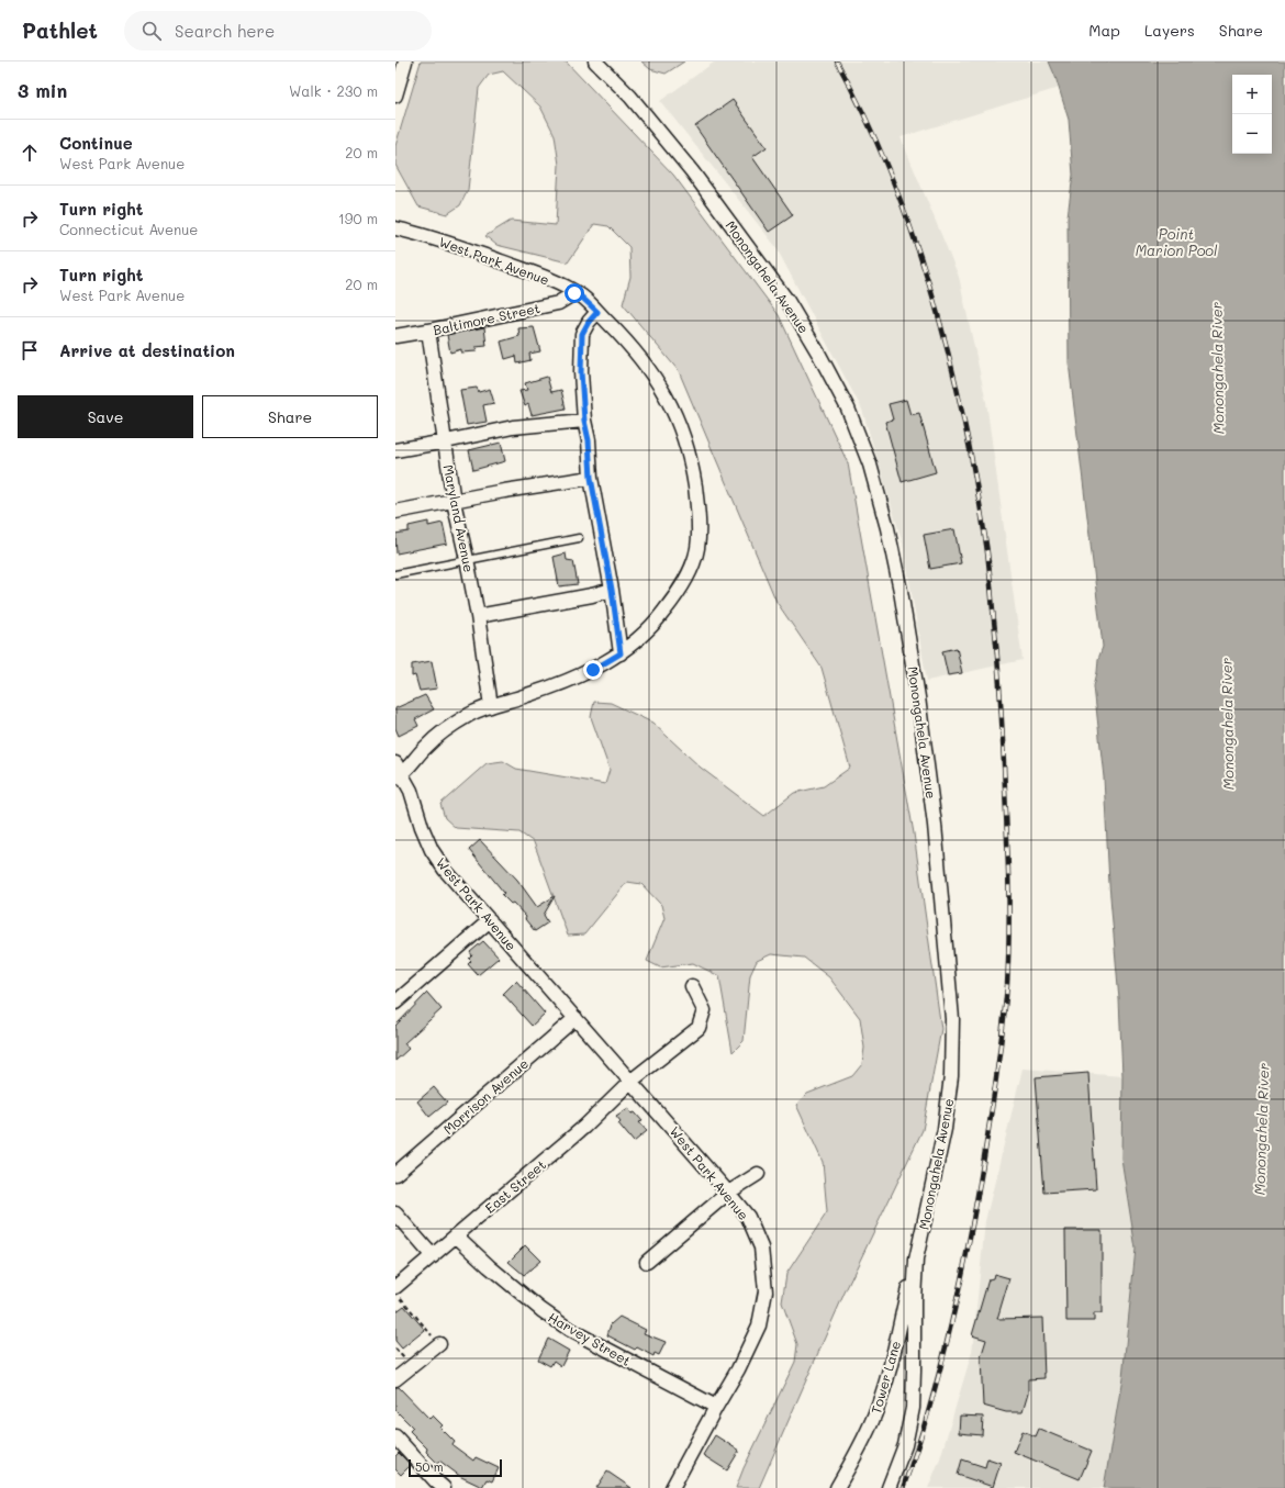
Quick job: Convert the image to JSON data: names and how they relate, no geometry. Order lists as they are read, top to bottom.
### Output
{
  "streets": {
    "street": [
      "West Park Avenue",
      "Monongahela Avenue",
      "Baltimore Street",
      "Maryland Avenue",
      "Morrison Avenue",
      "East Street",
      "Harvey Street",
      "Tower Lane"
    ]
  },
  "crossings": [
    ["West Park Avenue", "Baltimore Street"],
    ["West Park Avenue", "Maryland Avenue"],
    ["West Park Avenue", "Morrison Avenue"],
    ["West Park Avenue", "East Street"],
    ["West Park Avenue", "Harvey Street"],
    ["Monongahela Avenue", "Tower Lane"],
    ["Baltimore Street", "Maryland Avenue"],
    ["East Street", "Harvey Street"]
  ],
  "water": ["Point Marion Pool", "Monongahela River"],
  "scale_bar": "50 m",
  "page": {
    "header": "Pathlet",
    "search": "Search here",
    "nav": ["Map", "Layers", "Share"],
    "heading": ["3 min", "Walk · 230 m"],
    "map_buttons": ["+", "−"],
    "list": [
      ["Continue", "West Park Avenue", "20 m"],
      ["Turn right", "Connecticut Avenue", "190 m"],
      ["Turn right", "West Park Avenue", "20 m"],
      "Arrive at destination"
    ],
    "buttons": ["Save", "Share"],
    "scale": "50 m"
  }
}
